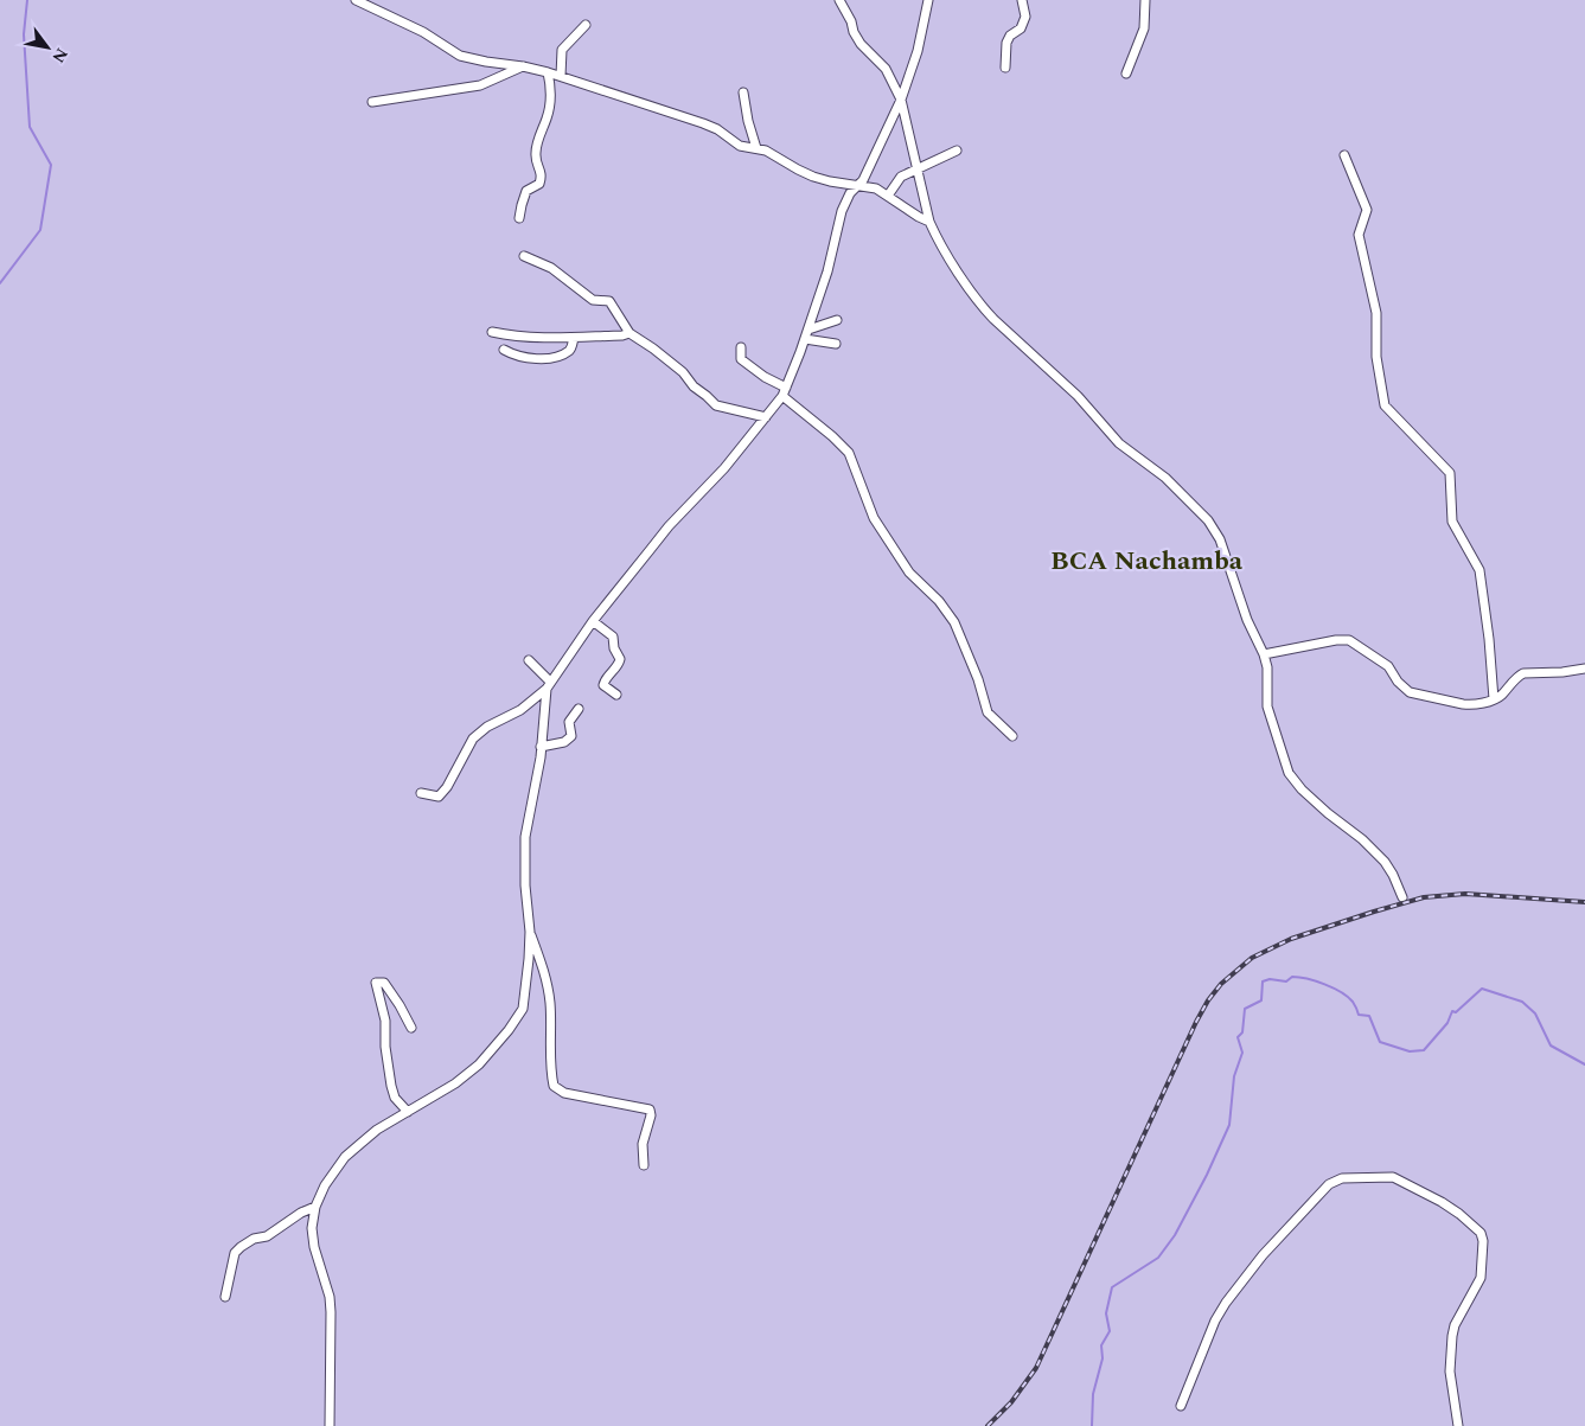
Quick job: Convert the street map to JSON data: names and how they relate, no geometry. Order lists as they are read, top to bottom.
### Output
{
  "districts": ["BCA Nachamba"],
  "north": "bottom right"
}
